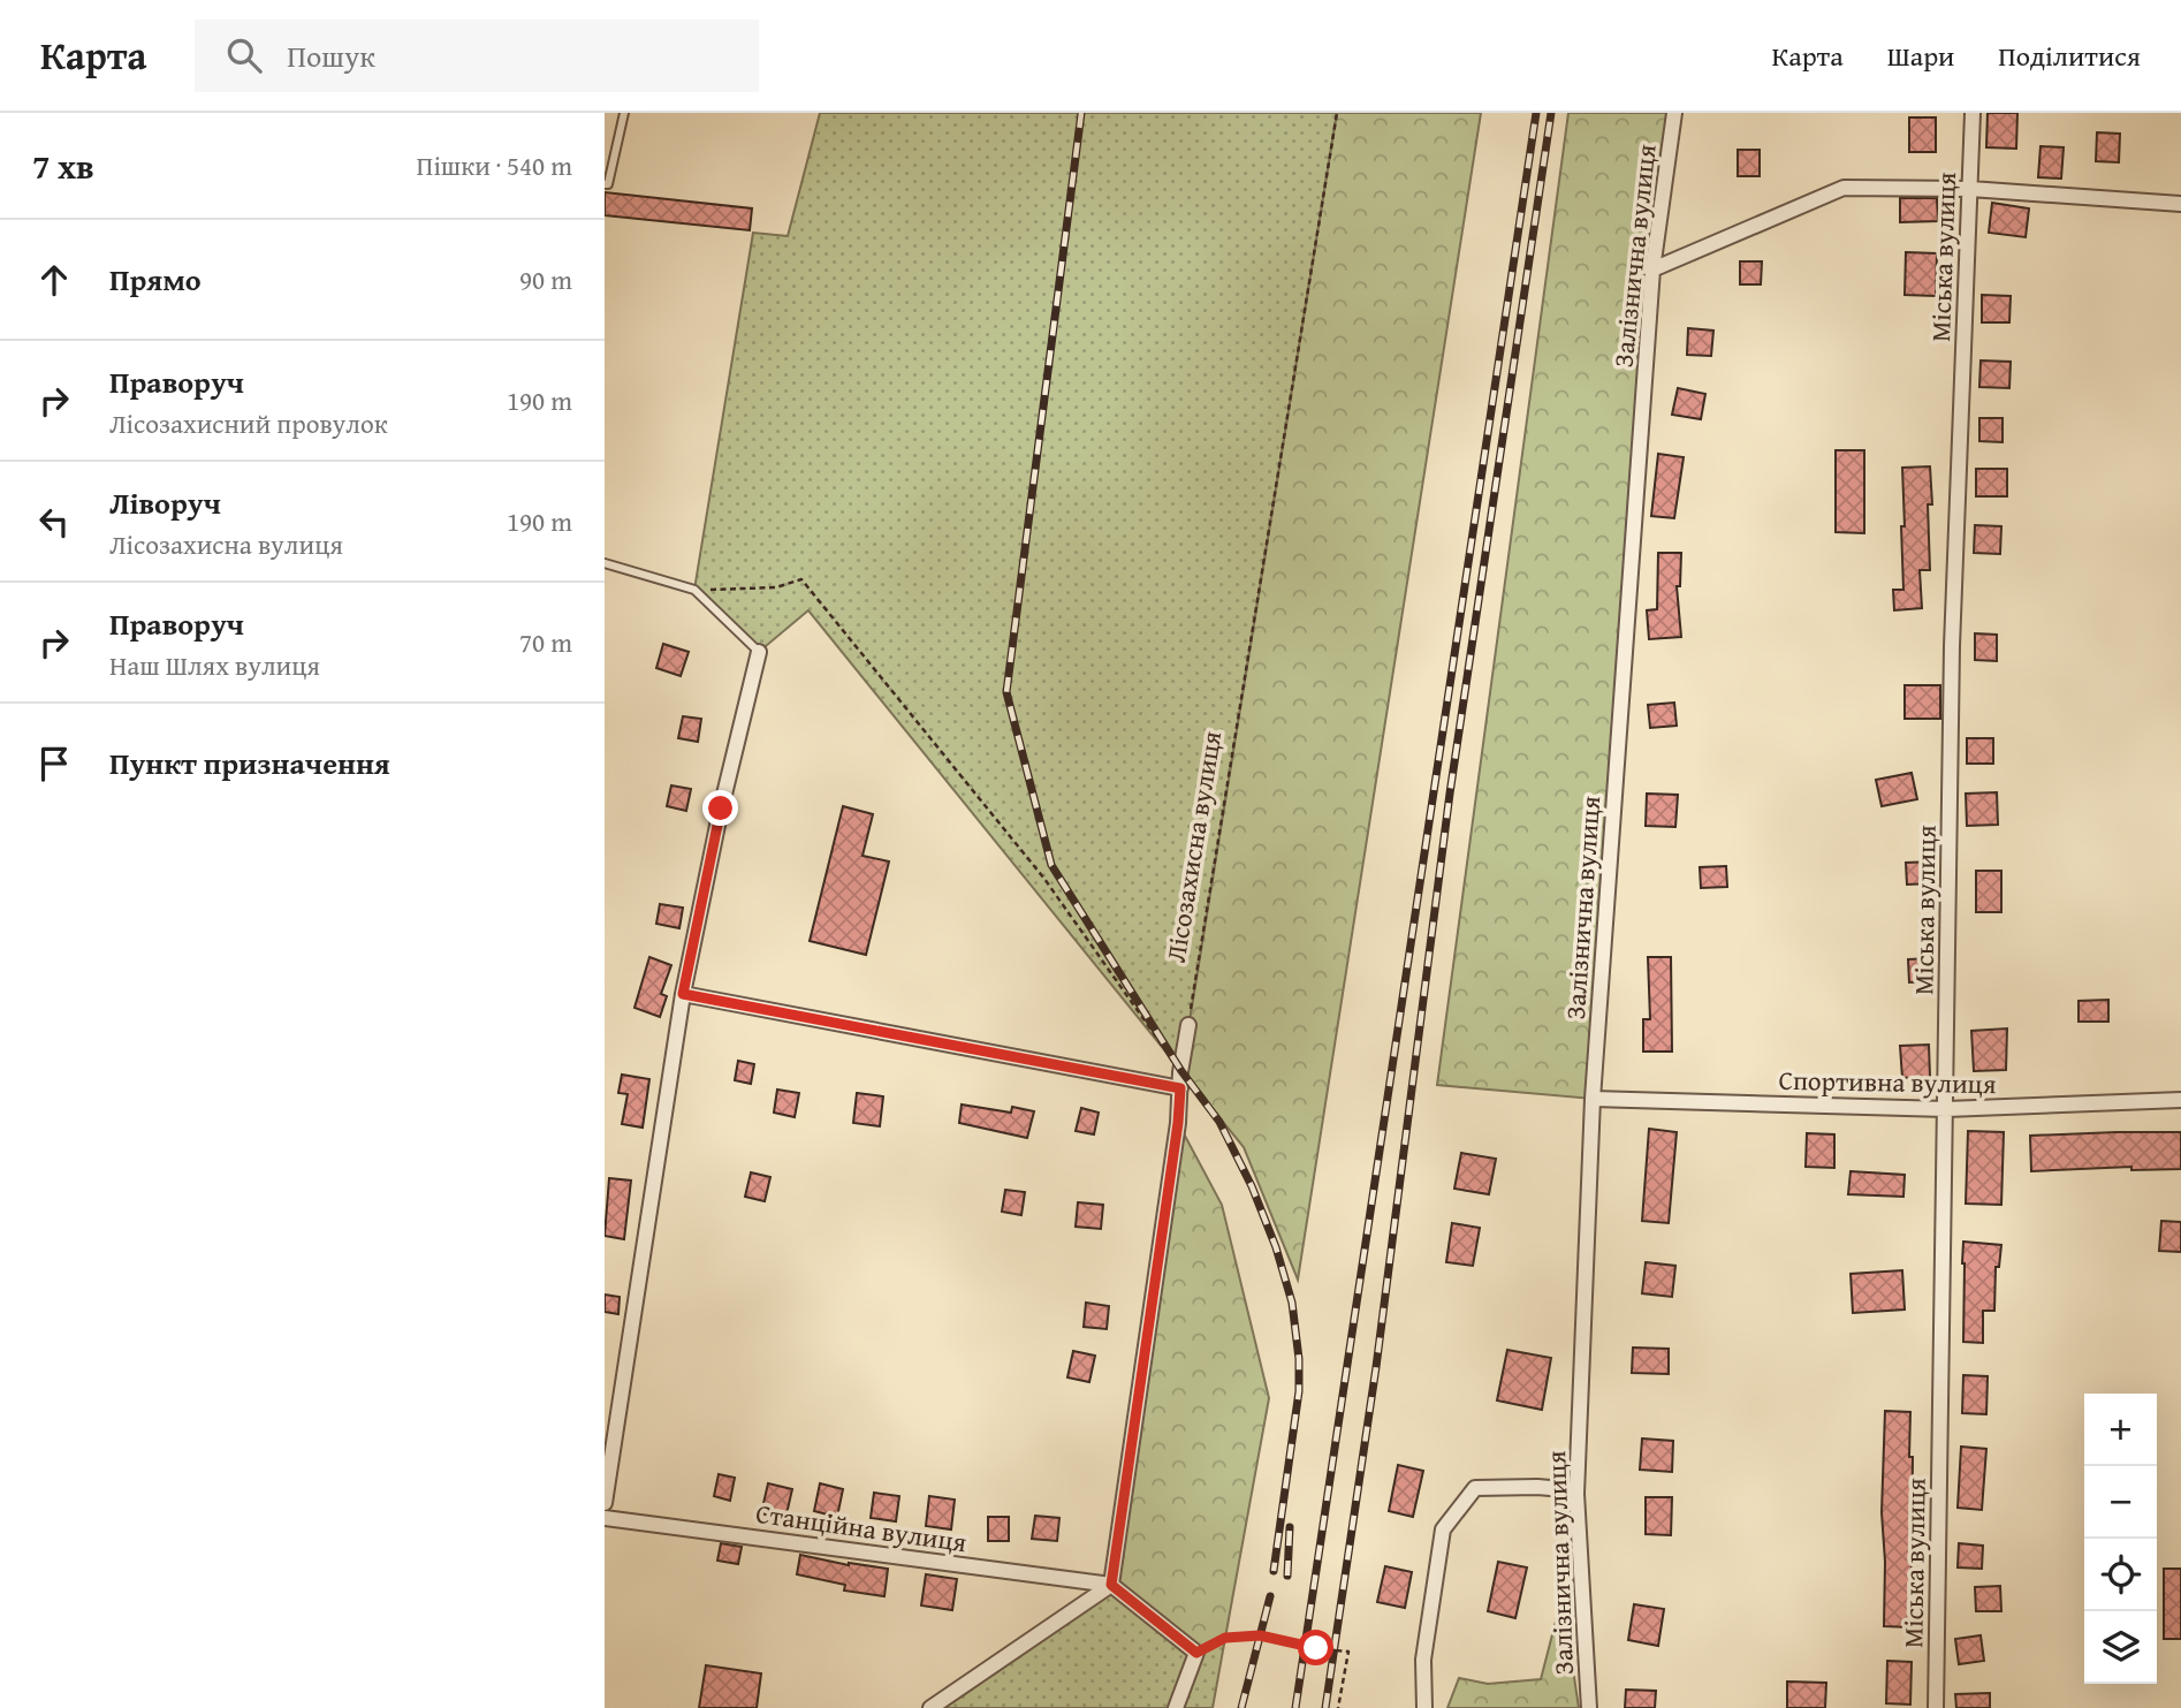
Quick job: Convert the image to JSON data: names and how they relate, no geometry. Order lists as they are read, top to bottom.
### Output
{
  "streets": {
    "street": [
      "Залізнична вулиця",
      "Міська вулиця",
      "Спортивна вулиця",
      "Станційна вулиця"
    ],
    "path": ["Лісозахисна вулиця"]
  },
  "crossings": [
    ["Залізнична вулиця", "Спортивна вулиця"],
    ["Міська вулиця", "Спортивна вулиця"]
  ],
  "page": {
    "header": "Карта",
    "search": "Пошук",
    "nav": ["Карта", "Шари", "Поділитися"],
    "heading": ["7 хв", "Пішки · 540 m"],
    "list": [
      ["Прямо", "90 m"],
      ["Праворуч", "Лісозахисний провулок", "190 m"],
      ["Ліворуч", "Лісозахисна вулиця", "190 m"],
      ["Праворуч", "Наш Шлях вулиця", "70 m"],
      "Пункт призначення"
    ],
    "map_buttons": ["+", "−"]
  }
}
